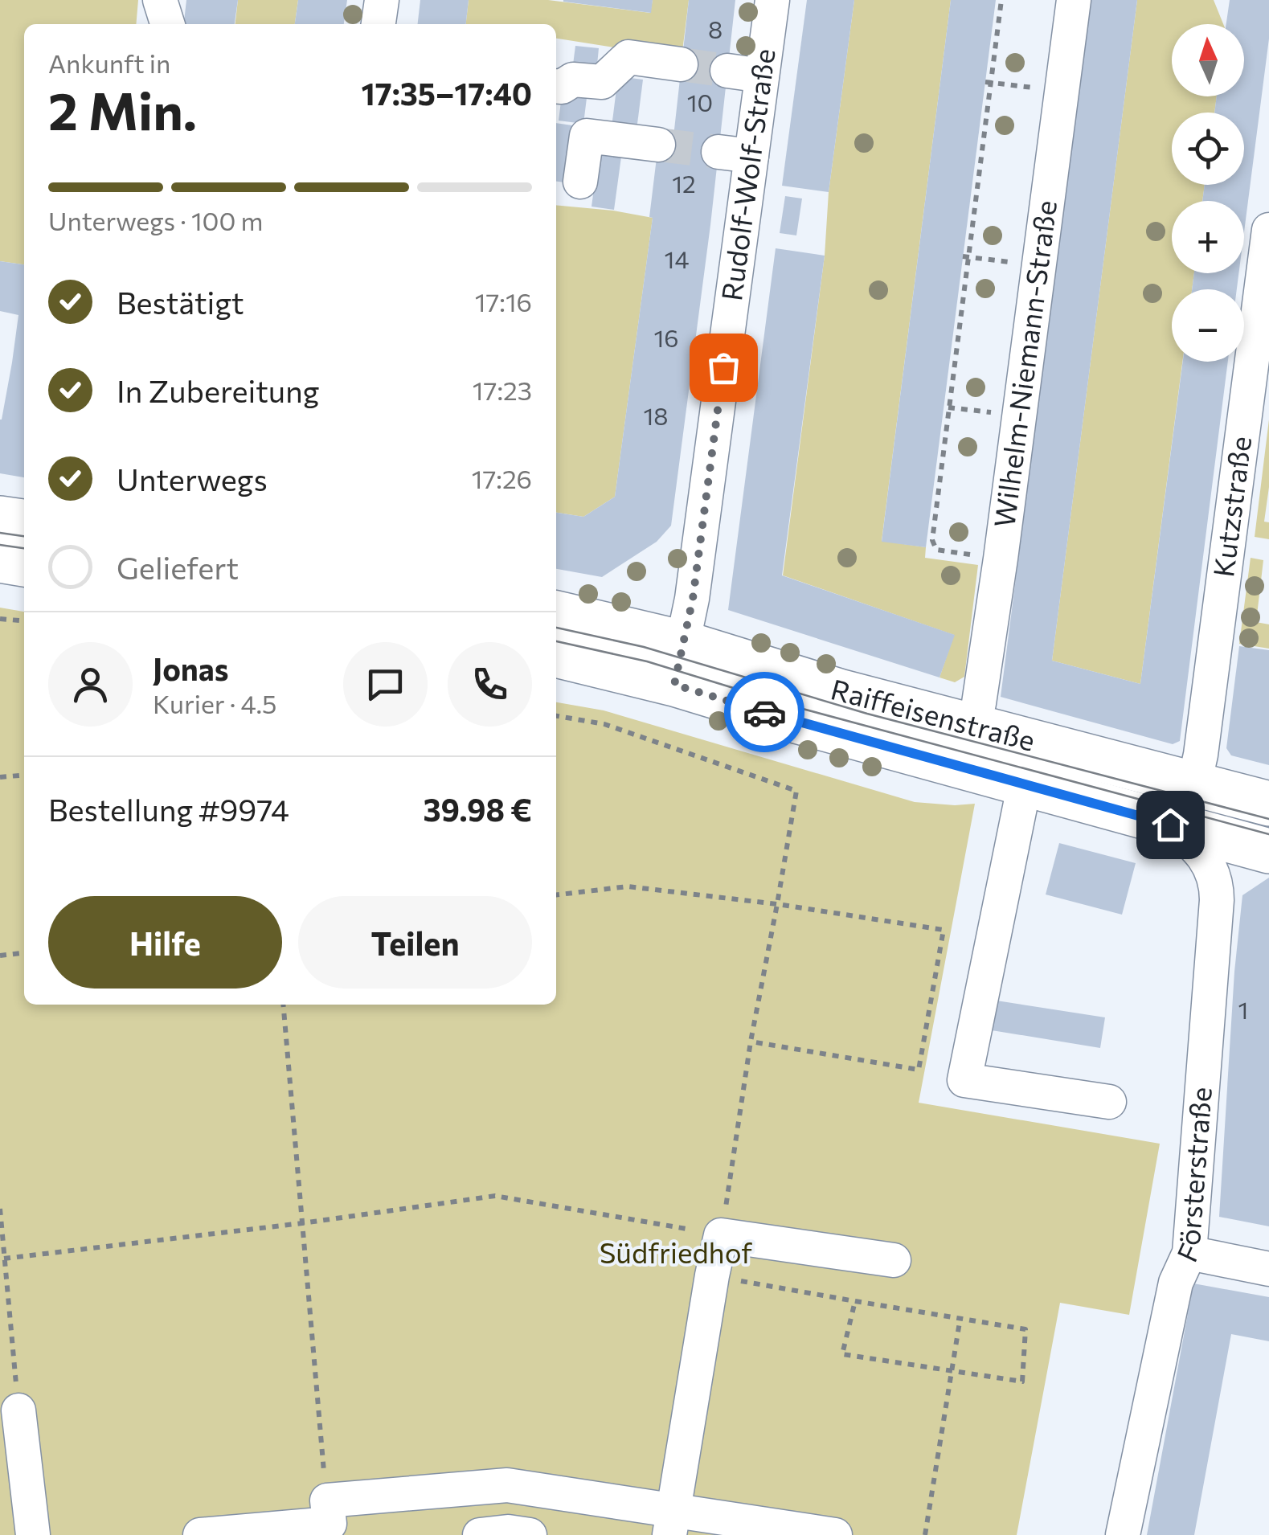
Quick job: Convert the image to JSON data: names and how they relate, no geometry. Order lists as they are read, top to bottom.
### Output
{
  "streets": {
    "main road": ["Raiffeisenstraße"],
    "street": [
      "Rudolf-Wolf-Straße",
      "Wilhelm-Niemann-Straße",
      "Kutzstraße",
      "Försterstraße"
    ]
  },
  "crossings": [
    ["Rudolf-Wolf-Straße", "Raiffeisenstraße"],
    ["Wilhelm-Niemann-Straße", "Raiffeisenstraße"],
    ["Kutzstraße", "Raiffeisenstraße"],
    ["Raiffeisenstraße", "Försterstraße"]
  ],
  "parks": ["Südfriedhof"],
  "house_numbers": [
    "8",
    "10",
    "12",
    "14",
    "16",
    "18",
    "1"
  ],
  "north": "top",
  "page": {
    "map_buttons": ["+", "−"],
    "heading": ["2 Min.", "Ankunft in", "17:35–17:40"],
    "panel": [
      "Jonas",
      "Kurier · 4.5",
      "Bestellung #9974",
      "39.98 €"
    ],
    "bar": "Unterwegs · 100 m",
    "list": [
      ["Bestätigt", "17:16"],
      ["In Zubereitung", "17:23"],
      ["Unterwegs", "17:26"],
      "Geliefert"
    ],
    "buttons": ["Hilfe", "Teilen"]
  }
}
